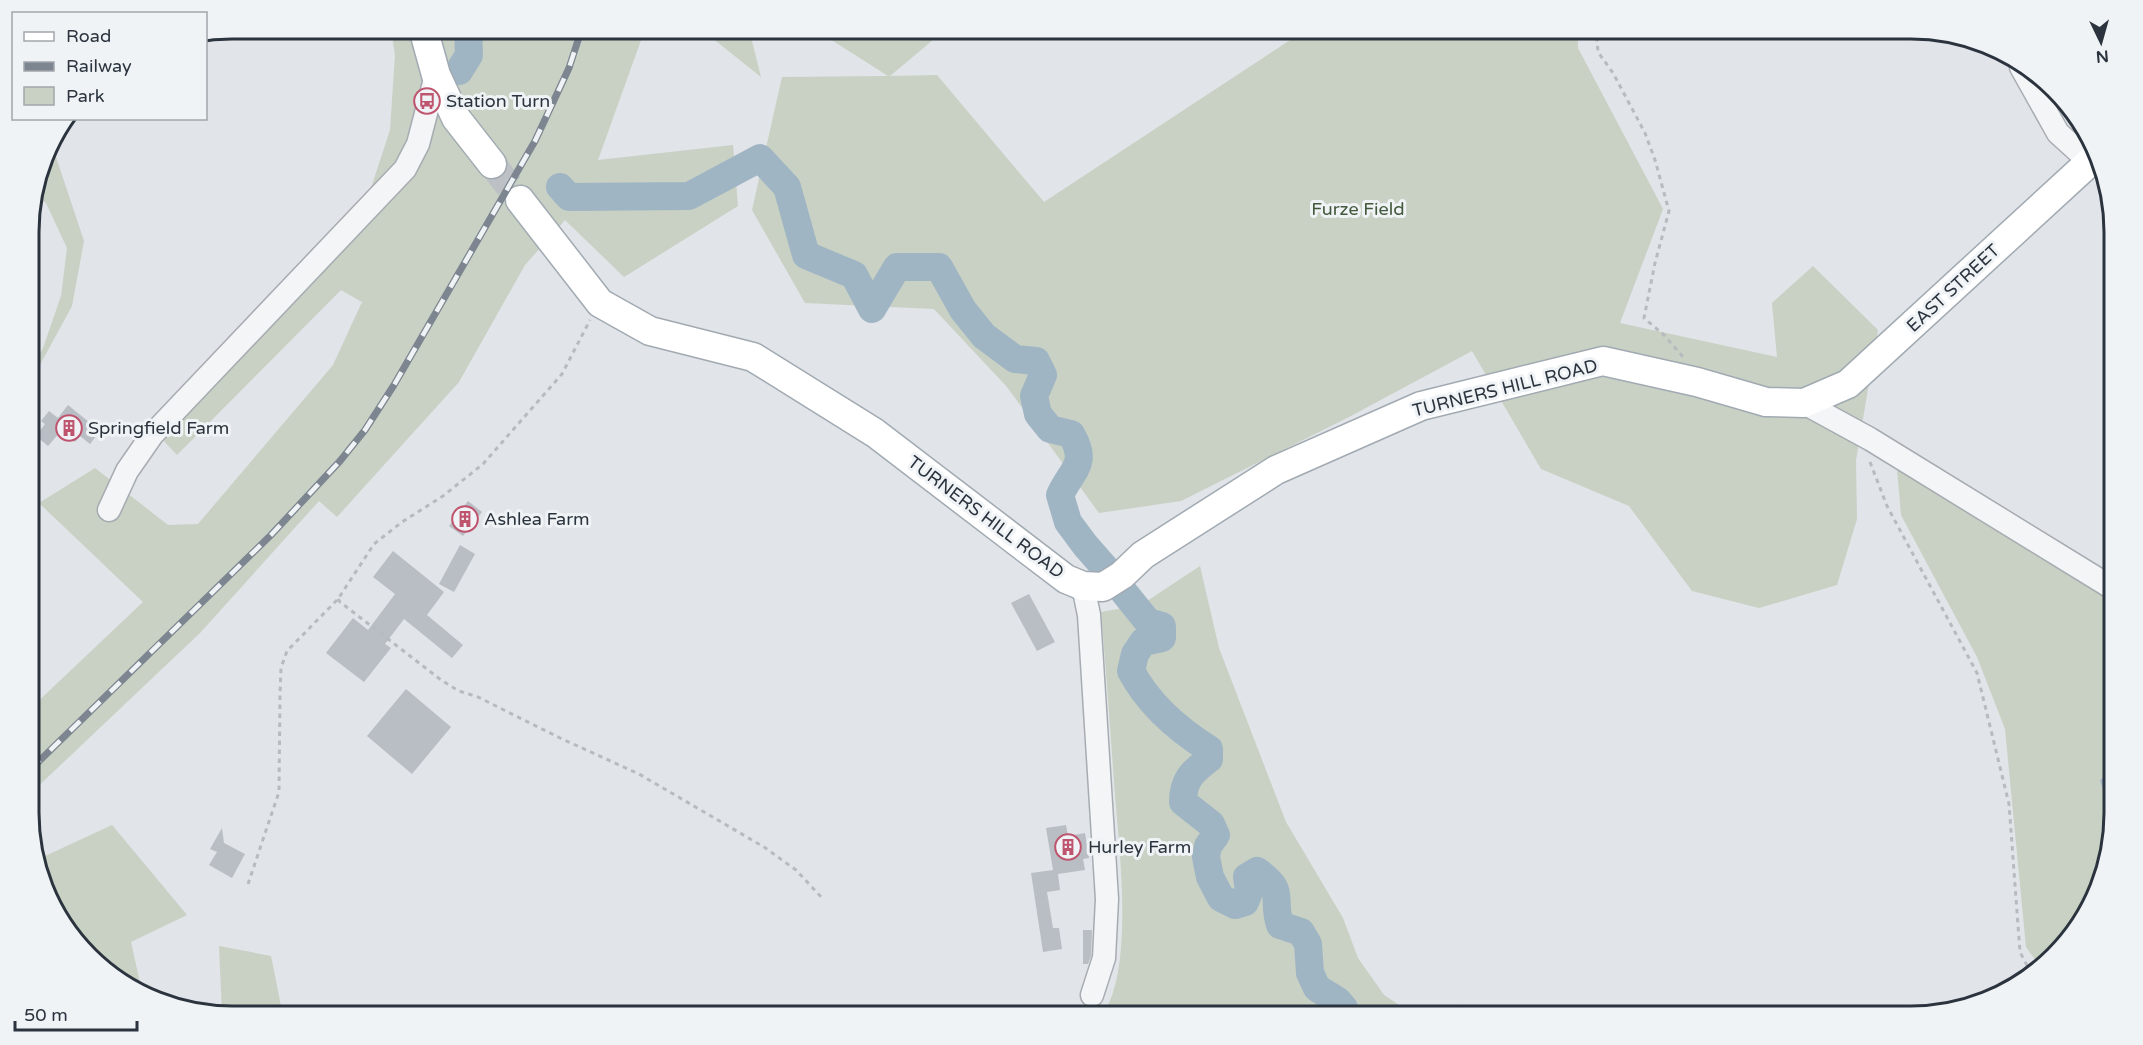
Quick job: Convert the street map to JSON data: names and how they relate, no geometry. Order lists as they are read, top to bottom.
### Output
{
  "streets": {
    "main road": ["EAST STREET", "TURNERS HILL ROAD"]
  },
  "crossings": [
    ["EAST STREET", "TURNERS HILL ROAD"]
  ],
  "parks": ["Furze Field"],
  "places": {
    "bus stop": ["Station Turn"],
    "building": ["Springfield Farm", "Ashlea Farm", "Hurley Farm"]
  },
  "legend": ["Road", "Railway", "Park"],
  "scale_bar": "50 m",
  "north": "bottom"
}
